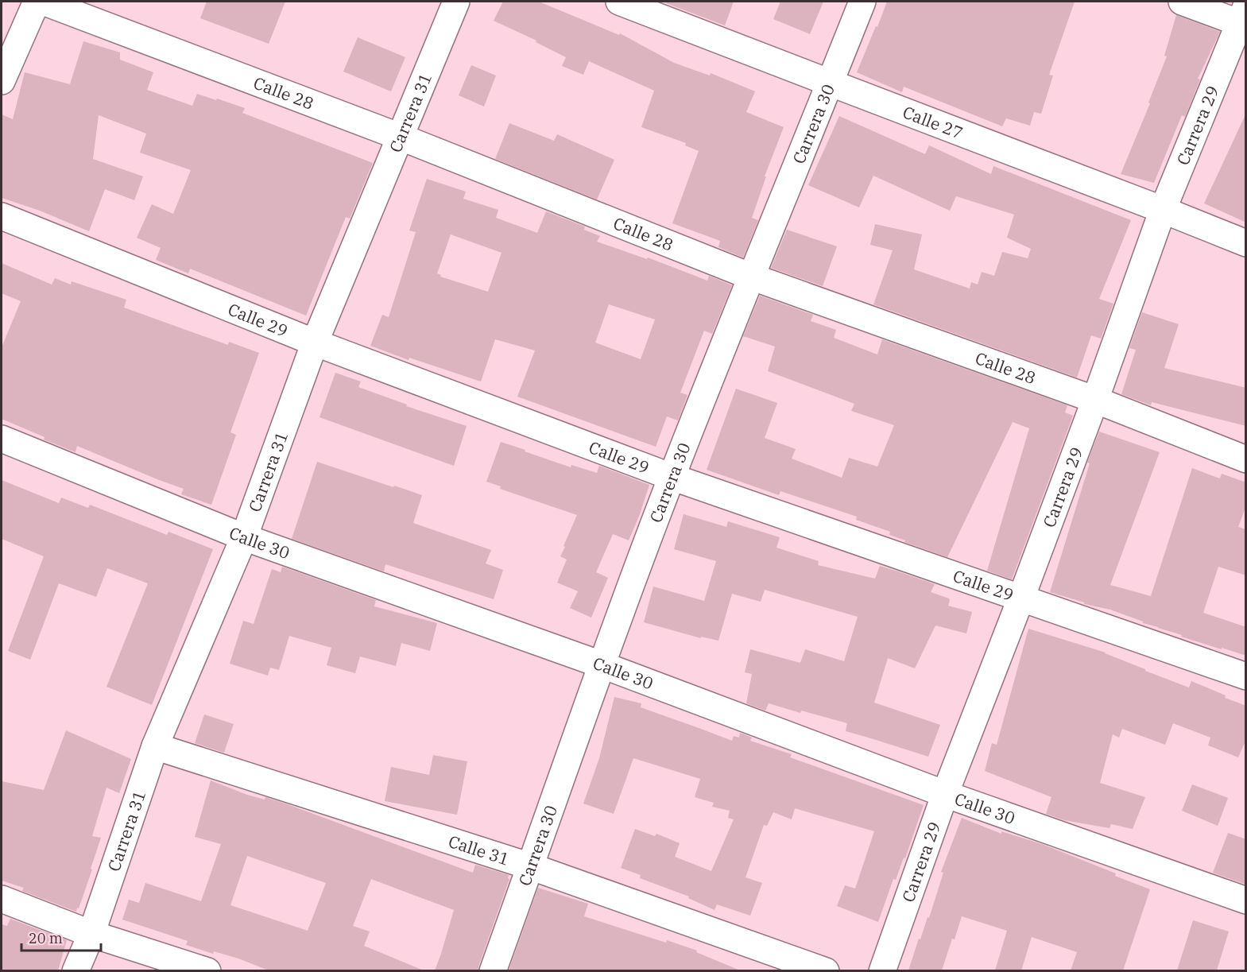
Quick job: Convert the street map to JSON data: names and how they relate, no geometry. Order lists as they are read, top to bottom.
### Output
{
  "streets": {
    "street": [
      "Calle 28",
      "Carrera 31",
      "Calle 27",
      "Carrera 30",
      "Carrera 29",
      "Calle 29",
      "Calle 30",
      "Calle 31"
    ]
  },
  "crossings": [
    ["Calle 28", "Carrera 31"],
    ["Calle 28", "Carrera 30"],
    ["Calle 28", "Carrera 29"],
    ["Carrera 31", "Calle 29"],
    ["Carrera 31", "Calle 30"],
    ["Carrera 31", "Calle 31"],
    ["Calle 27", "Carrera 30"],
    ["Calle 27", "Carrera 29"],
    ["Carrera 30", "Calle 29"],
    ["Carrera 30", "Calle 30"],
    ["Carrera 30", "Calle 31"],
    ["Carrera 29", "Calle 29"],
    ["Carrera 29", "Calle 30"]
  ],
  "scale_bar": "20 m"
}
